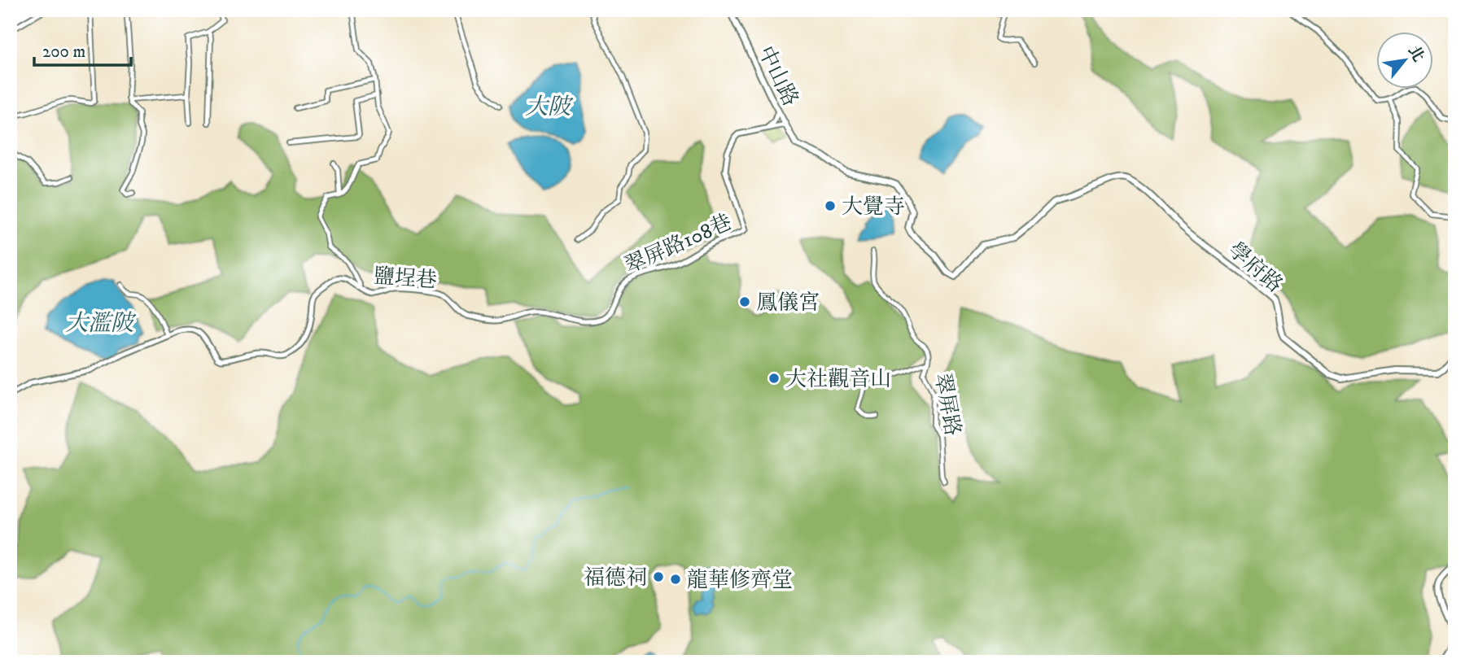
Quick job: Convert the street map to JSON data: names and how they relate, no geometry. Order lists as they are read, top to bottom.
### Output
{
  "streets": {
    "main road": ["中山路", "學府路"],
    "street": ["翠屏路108巷", "鹽埕巷", "翠屏路"]
  },
  "crossings": [
    ["中山路", "翠屏路108巷"],
    ["中山路", "學府路"],
    ["翠屏路108巷", "學府路"],
    ["翠屏路108巷", "鹽埕巷"]
  ],
  "water": ["大陂", "大濫陂"],
  "places": [
    "大覺寺",
    "鳳儀宮",
    "大社觀音山",
    "福德祠",
    "龍華修齊堂"
  ],
  "scale_bar": "200 m",
  "north": "top right"
}
